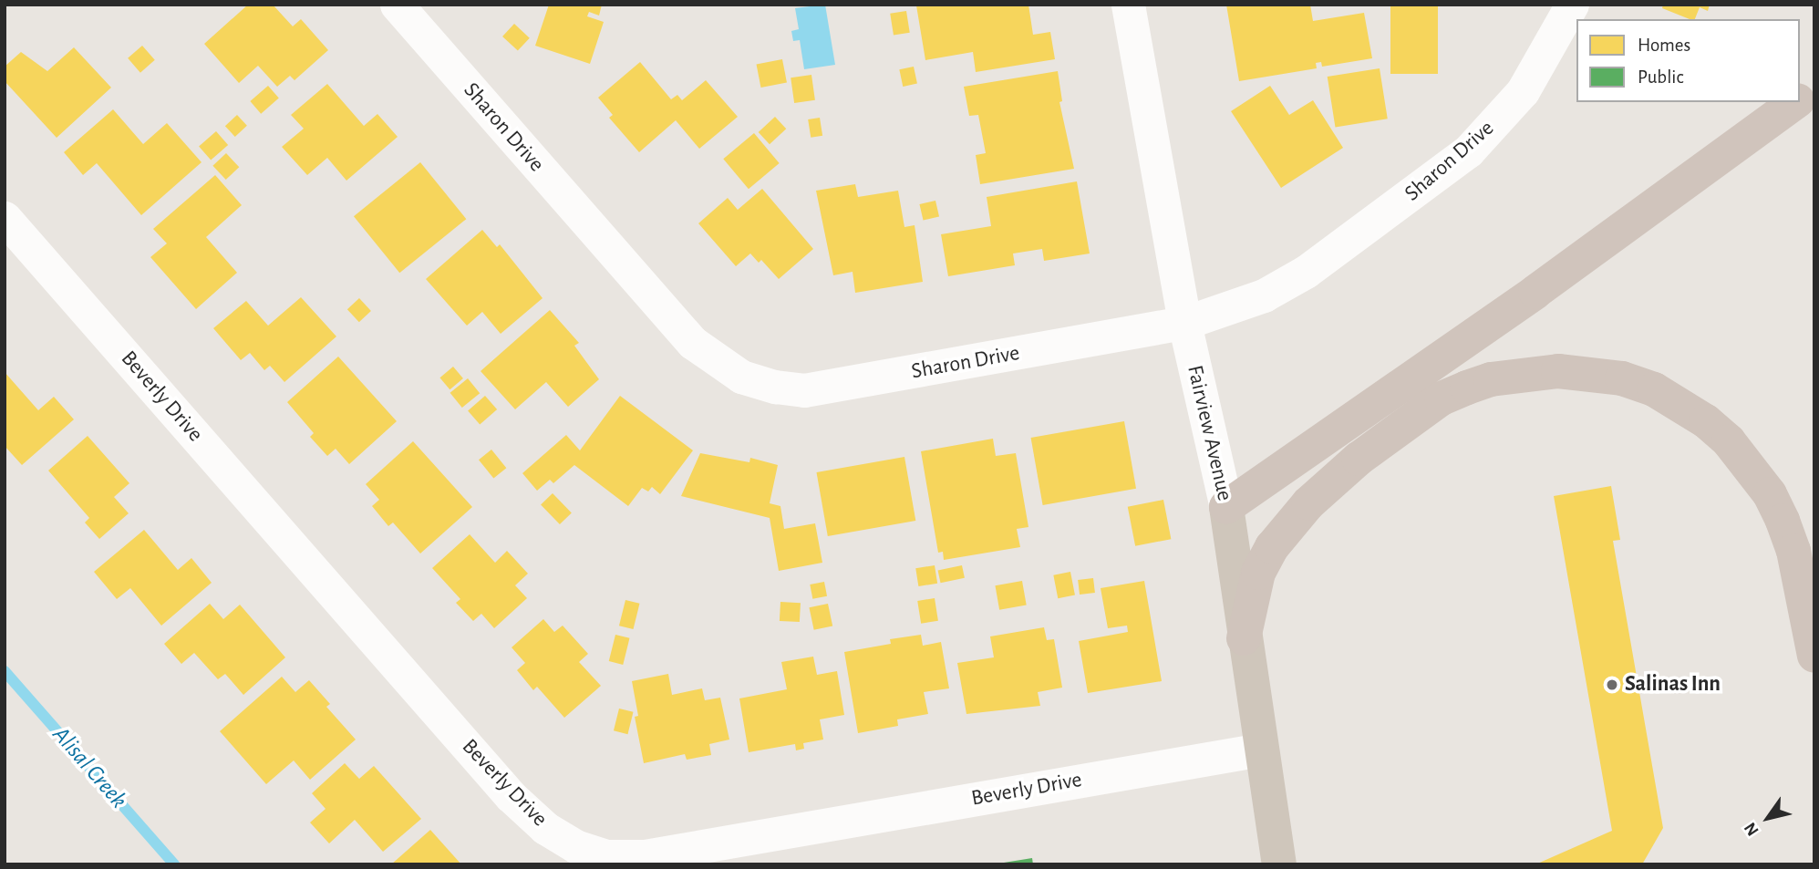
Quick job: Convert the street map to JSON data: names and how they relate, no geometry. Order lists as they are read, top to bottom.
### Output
{
  "streets": {
    "highway": ["Fairview Avenue"],
    "street": ["Sharon Drive", "Beverly Drive"]
  },
  "crossings": [
    ["Sharon Drive", "Fairview Avenue"],
    ["Beverly Drive", "Fairview Avenue"]
  ],
  "water": ["Alisal Creek"],
  "places": ["Salinas Inn"],
  "legend": ["Homes", "Public"],
  "north": "bottom left"
}
